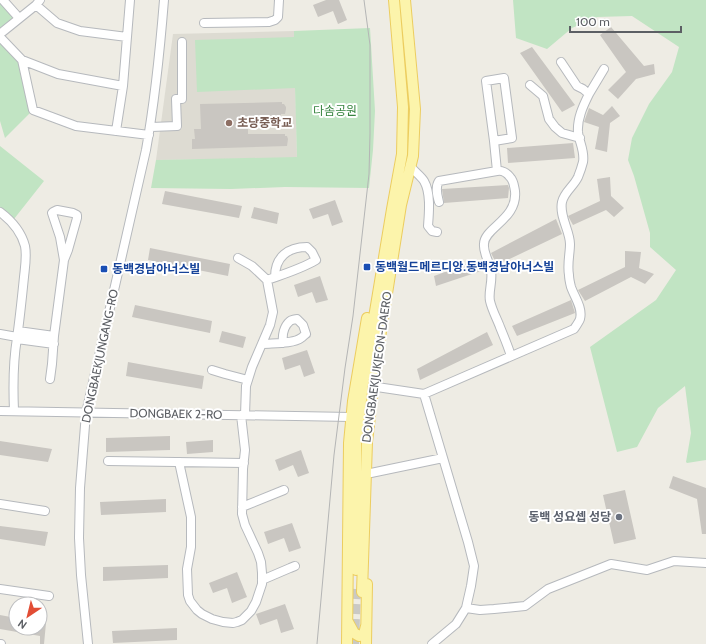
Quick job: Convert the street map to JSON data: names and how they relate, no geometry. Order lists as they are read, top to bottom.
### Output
{
  "streets": {
    "main road": ["DONGBAEKJUKJEON-DAERO"],
    "street": ["DONGBAEKJUNGANG-RO", "DONGBAEK 2-RO"]
  },
  "crossings": [
    ["DONGBAEKJUNGANG-RO", "DONGBAEK 2-RO"]
  ],
  "parks": ["다솜공원"],
  "places": {
    "other": ["초당중학교", "동백 성요셉 성당"],
    "transit": ["동백월드메르디앙.동백경남아너스빌", "동백경남아너스빌"]
  },
  "scale_bar": "100 m",
  "north": "bottom left"
}
